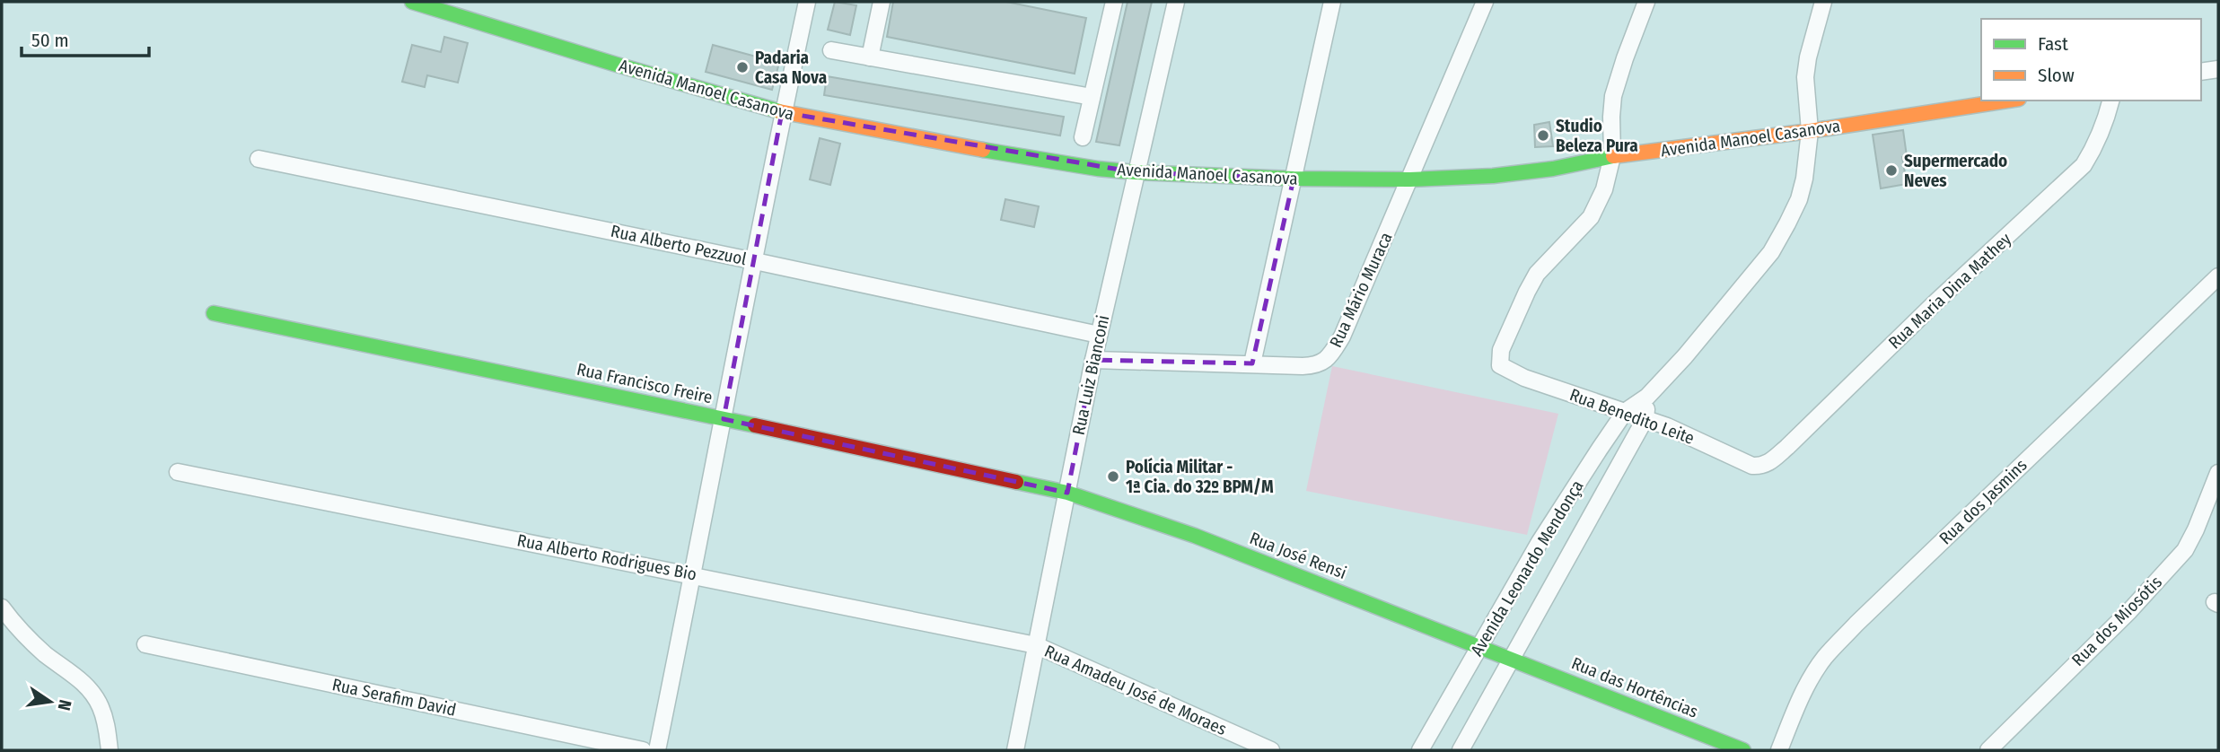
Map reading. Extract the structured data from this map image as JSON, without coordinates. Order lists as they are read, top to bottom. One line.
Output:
{"streets":{"street":["Avenida Manoel Casanova","Rua Alberto Pezzuol","Rua Mário Muraca","Rua Maria Dina Mathey","Rua Luiz Bianconi","Rua Francisco Freire","Rua Benedito Leite","Rua dos Jasmins","Rua José Rensi","Rua Alberto Rodrigues Bio","Avenida Leonardo Mendonça","Rua dos Miosótis","Rua das Hortências","Rua Amadeu José de Moraes","Rua Serafim David"]},"crossings":[["Avenida Manoel Casanova","Rua Mário Muraca"],["Avenida Manoel Casanova","Rua Luiz Bianconi"],["Avenida Manoel Casanova","Rua Benedito Leite"],["Avenida Manoel Casanova","Avenida Leonardo Mendonça"],["Rua Alberto Pezzuol","Rua Luiz Bianconi"],["Rua Mário Muraca","Rua Luiz Bianconi"],["Rua Maria Dina Mathey","Rua Benedito Leite"],["Rua Luiz Bianconi","Rua Francisco Freire"],["Rua Luiz Bianconi","Rua José Rensi"],["Rua Luiz Bianconi","Rua Alberto Rodrigues Bio"],["Rua Luiz Bianconi","Rua Amadeu José de Moraes"],["Rua Francisco Freire","Rua José Rensi"],["Rua Benedito Leite","Avenida Leonardo Mendonça"],["Rua José Rensi","Avenida Leonardo Mendonça"],["Rua José Rensi","Rua das Hortências"],["Rua Alberto Rodrigues Bio","Rua Amadeu José de Moraes"],["Avenida Leonardo Mendonça","Rua das Hortências"]],"places":["Padaria Casa Nova","Studio Beleza Pura","Supermercado Neves","Polícia Militar - 1ª Cia. do 32º BPM/M"],"legend":["Fast","Slow"],"scale_bar":"50 m","north":"right"}
